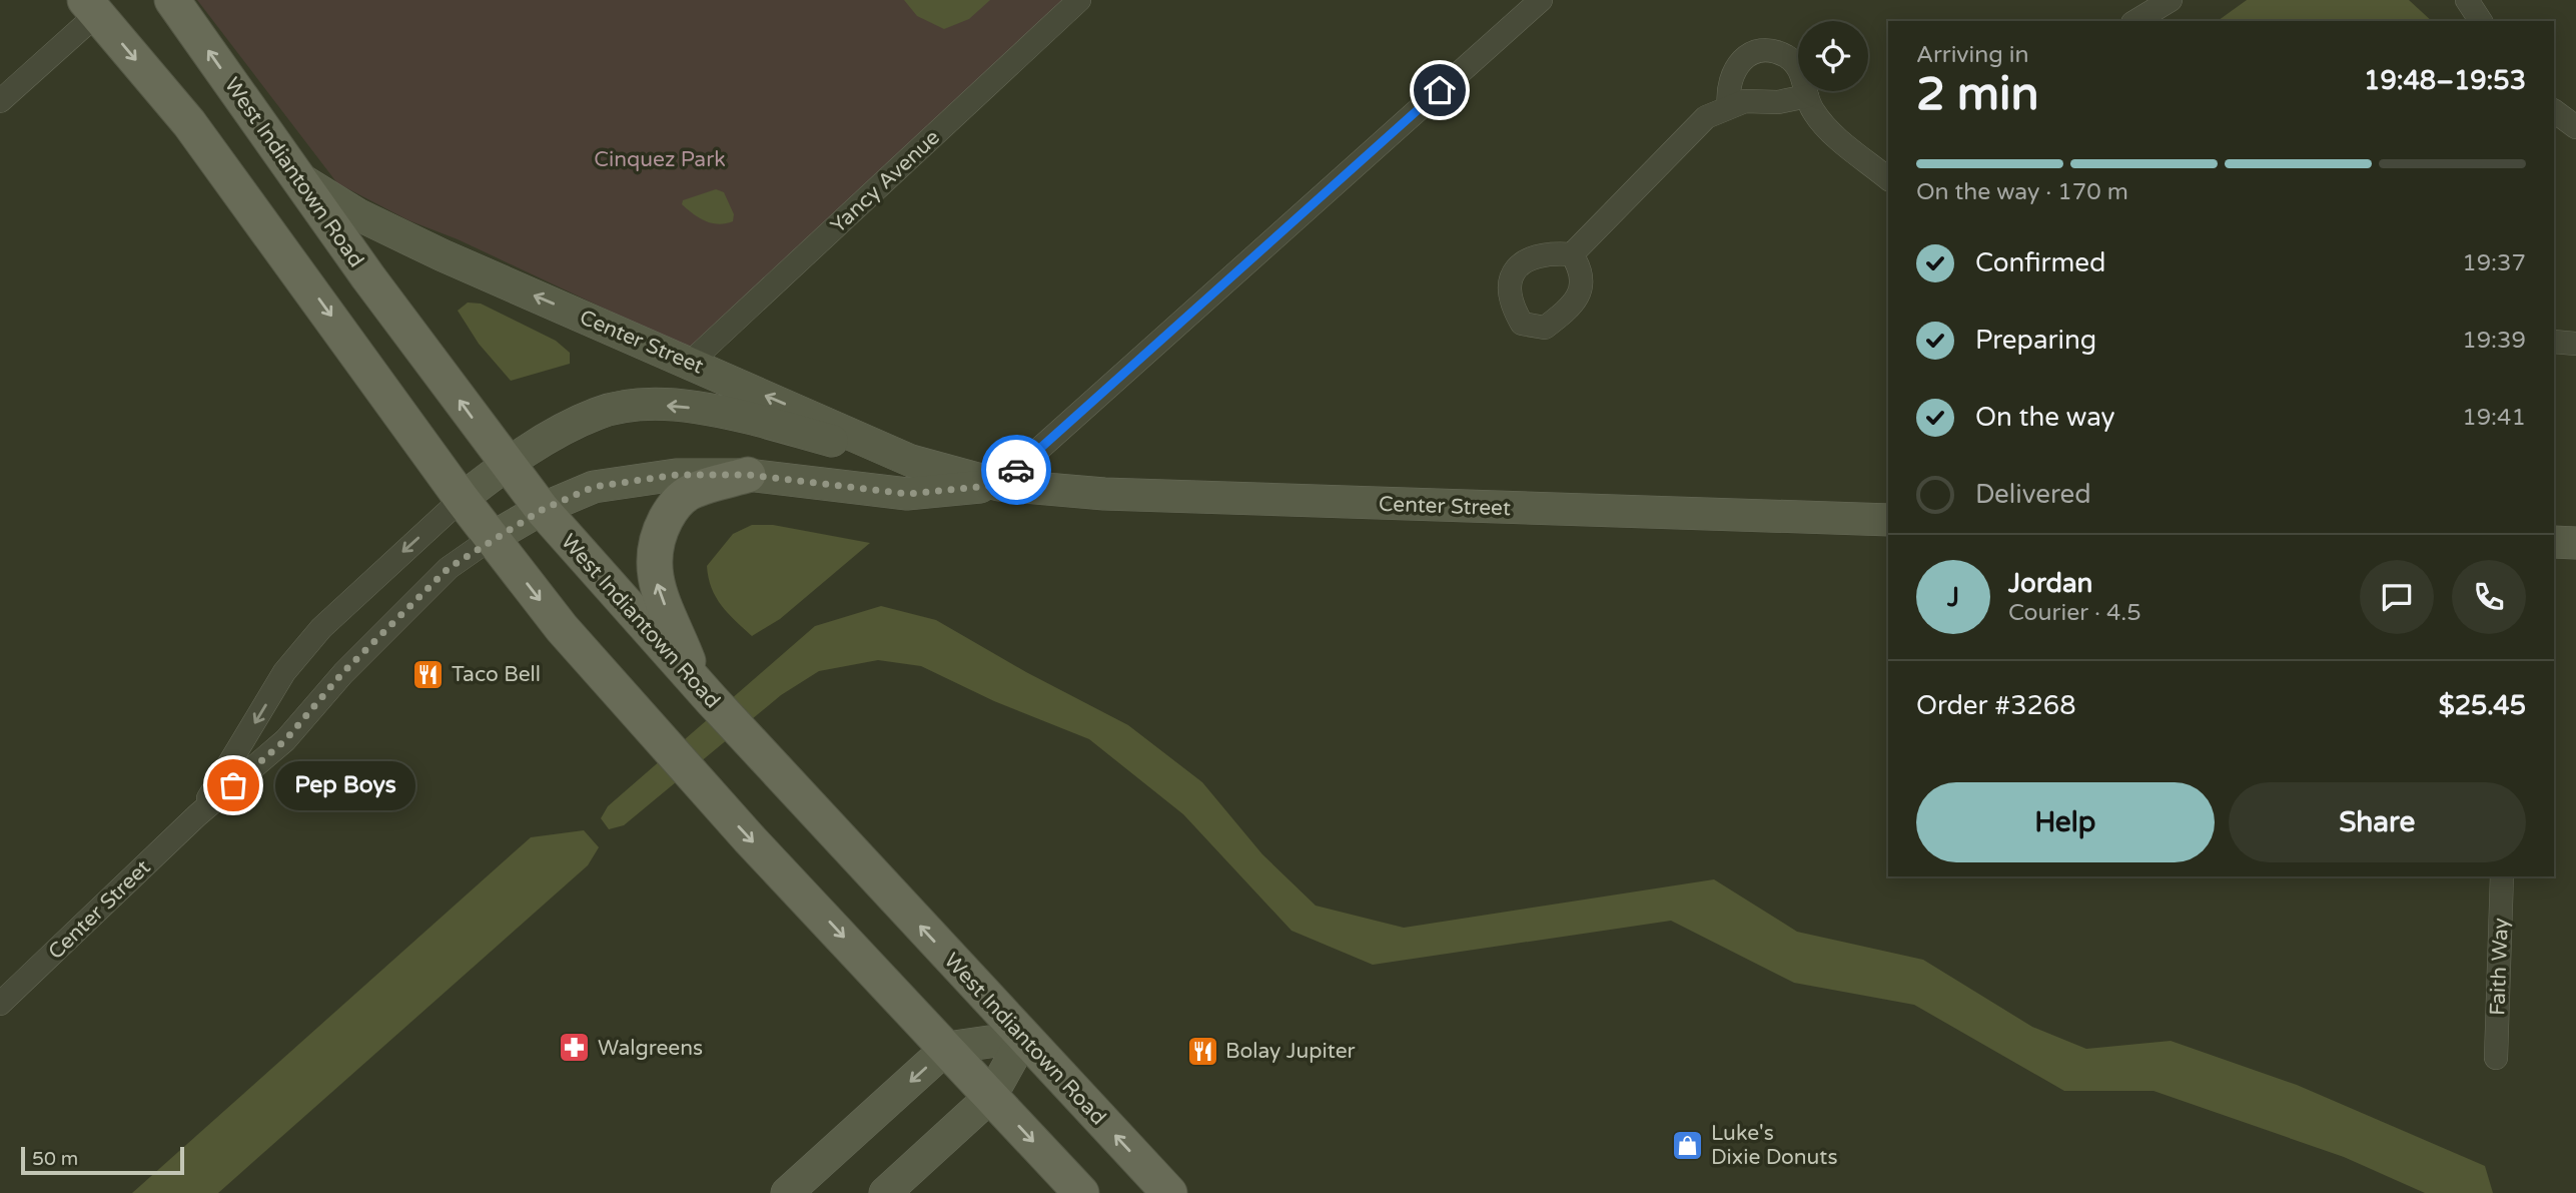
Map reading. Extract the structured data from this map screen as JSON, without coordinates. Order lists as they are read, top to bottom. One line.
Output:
{"streets":{"main road":["West Indiantown Road"],"street":["Yancy Avenue","Center Street","Faith Way"]},"crossings":[["West Indiantown Road","Center Street"],["Yancy Avenue","Center Street"]],"parks":["Cinquez Park"],"places":{"restaurant":["Taco Bell","Bolay Jupiter"],"other":["Pep Boys"],"pharmacy":["Walgreens"],"shop":["Luke's Dixie Donuts"]},"scale_bar":"50 m","page":{"heading":["2 min","Arriving in","19:48–19:53"],"panel":["Jordan","Courier · 4.5","Order #3268","$25.45"],"bar":"On the way · 170 m","list":[["Confirmed","19:37"],["Preparing","19:39"],["On the way","19:41"],"Delivered"],"round":"J","bubble":"Pep Boys","buttons":["Help","Share"],"scale":"50 m"}}
